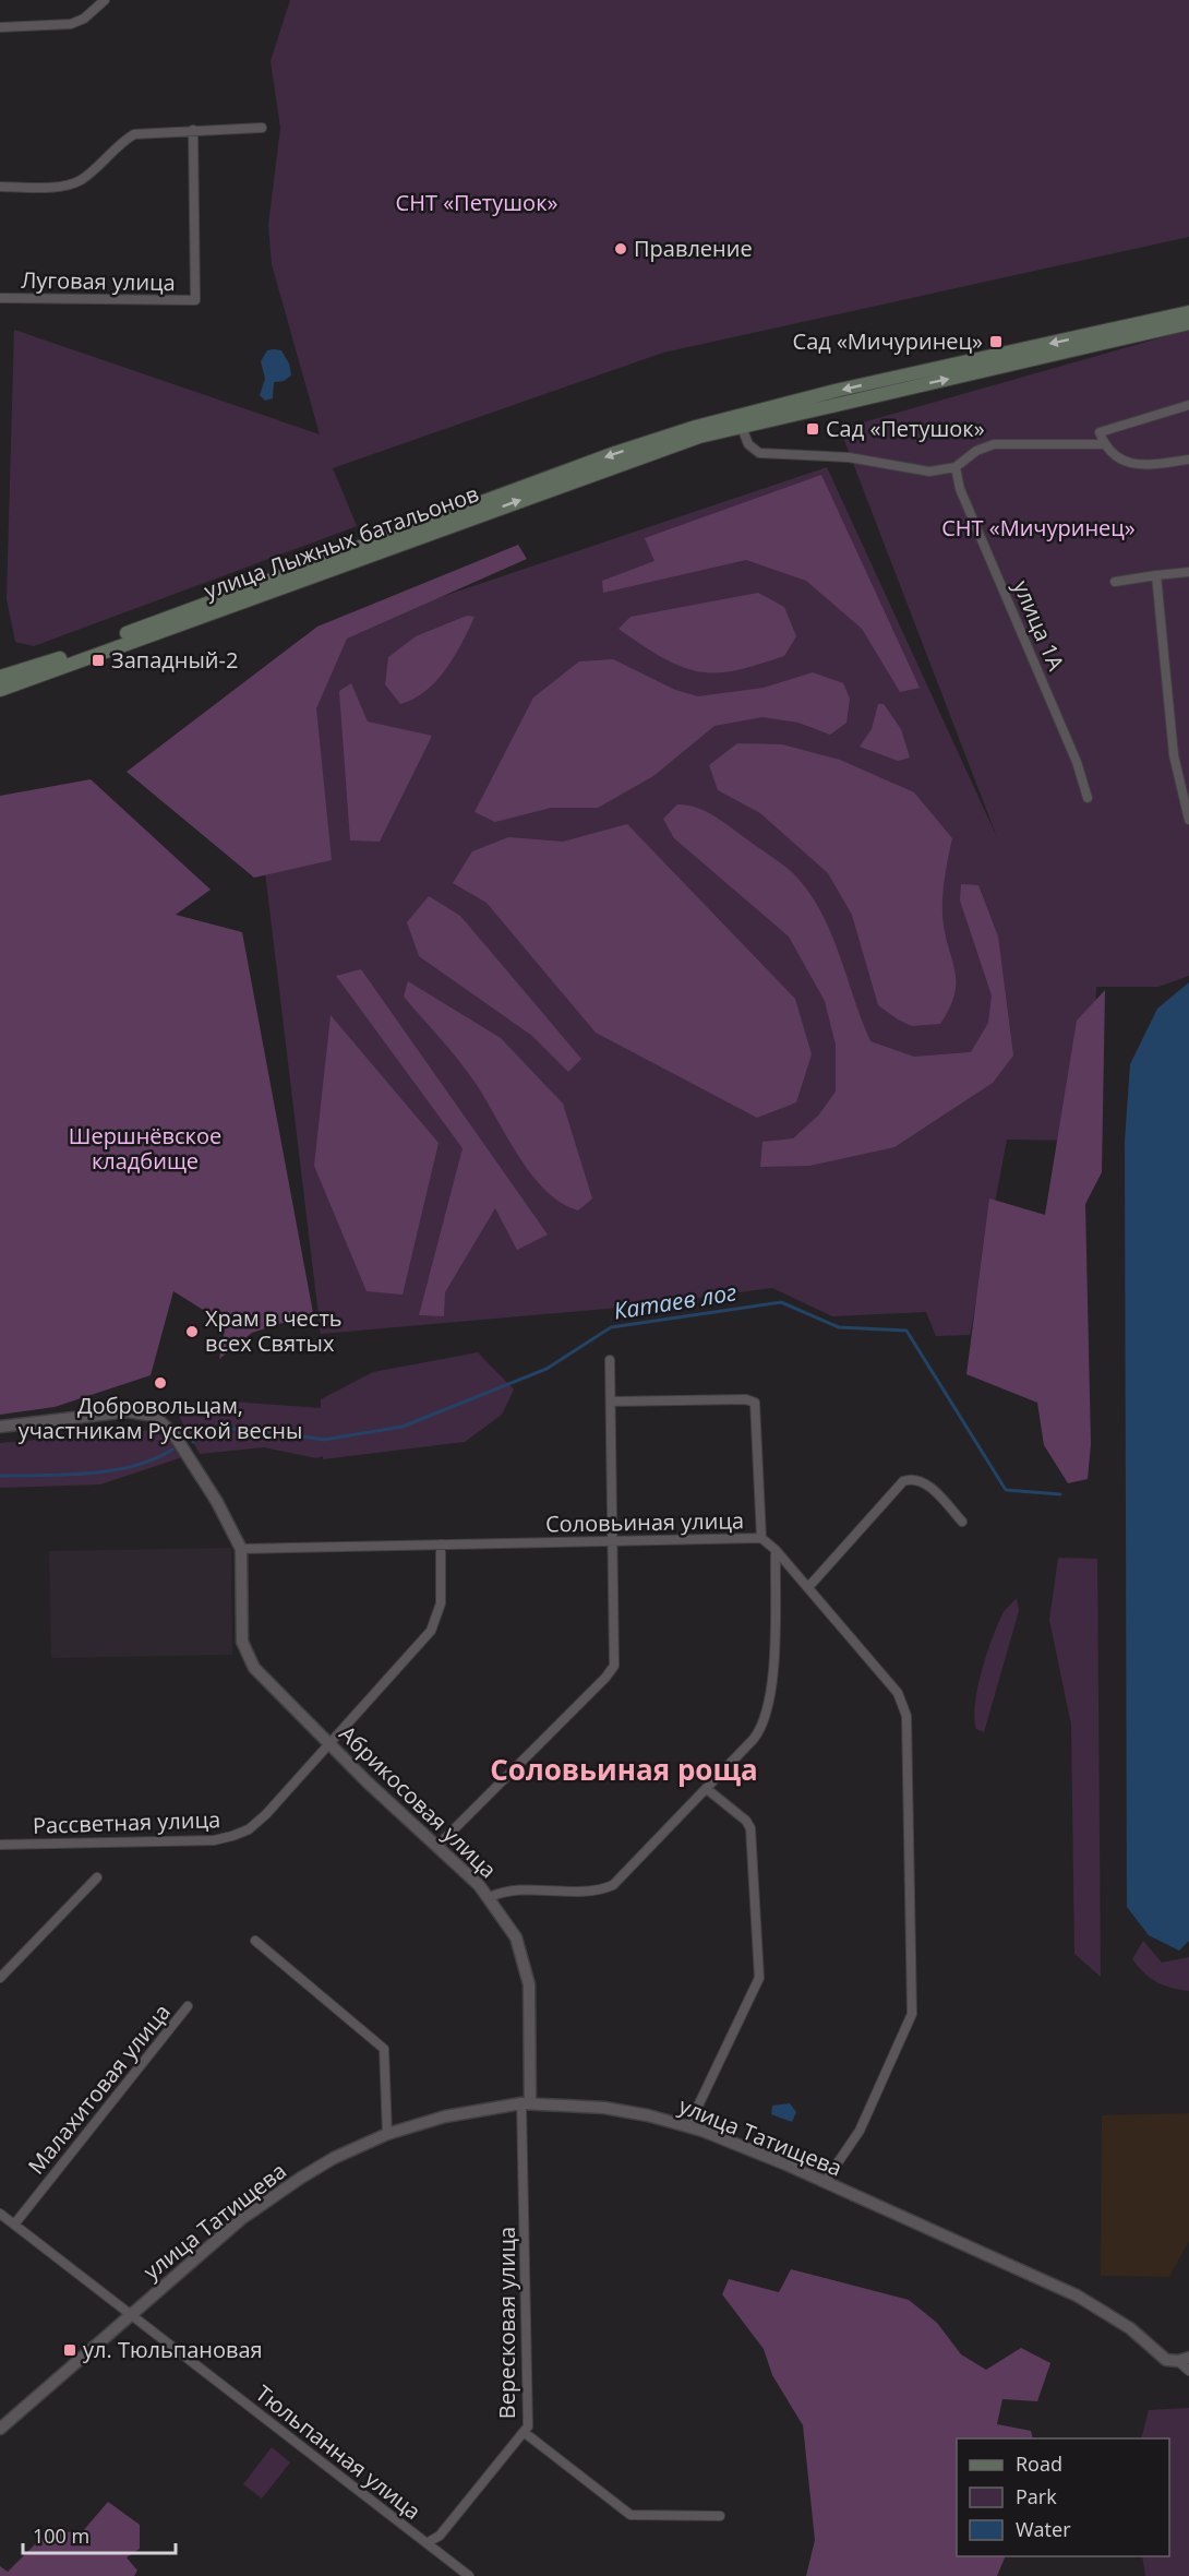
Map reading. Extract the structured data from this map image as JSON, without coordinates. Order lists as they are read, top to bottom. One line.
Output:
{"streets":{"main road":["улица Лыжных батальонов"],"street":["Луговая улица","улица 1А","Соловьиная улица","Абрикосовая улица","Рассветная улица","Малахитовая улица","улица Татищева","Вересковая улица","Тюльпанная улица"]},"crossings":[["Соловьиная улица","Абрикосовая улица"],["Соловьиная улица","Рассветная улица"],["Соловьиная улица","улица Татищева"],["Абрикосовая улица","Рассветная улица"],["Абрикосовая улица","улица Татищева"],["Абрикосовая улица","Вересковая улица"],["Малахитовая улица","Тюльпанная улица"],["улица Татищева","Вересковая улица"],["улица Татищева","Тюльпанная улица"],["Вересковая улица","Тюльпанная улица"]],"districts":["Соловьиная роща"],"water":["Катаев лог"],"parks":["СНТ «Петушок»","СНТ «Мичуринец»","Шершнёвское кладбище"],"places":{"other":["Правление","Храм в честь всех Святых","Добровольцам, участникам Русской весны"],"transit":["Сад «Мичуринец»","Сад «Петушок»","Западный-2","ул. Тюльпановая"]},"legend":["Road","Park","Water"],"scale_bar":"100 m"}
